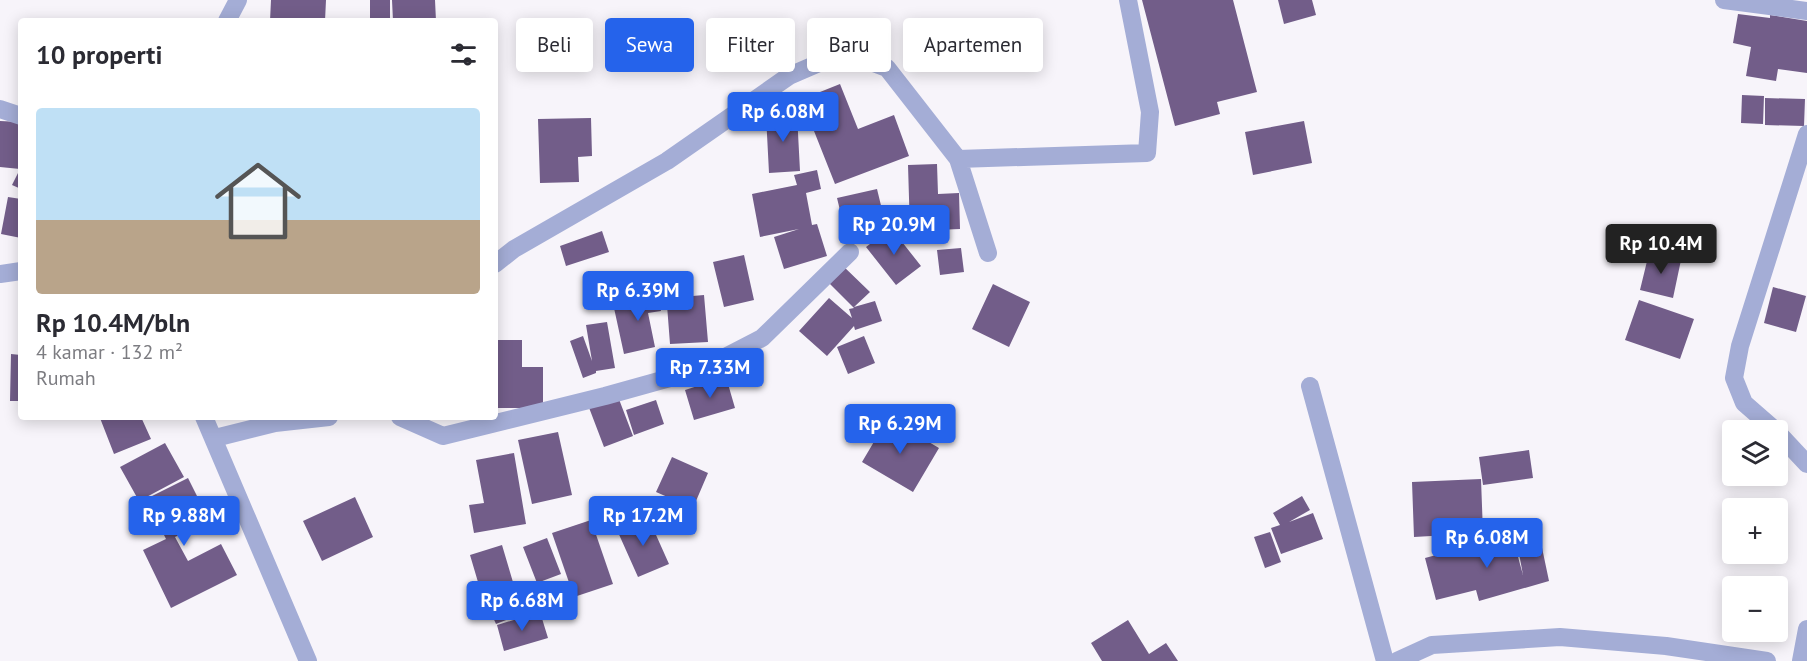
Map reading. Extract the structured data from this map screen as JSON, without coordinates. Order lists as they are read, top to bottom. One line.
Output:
{"page":{"chip":["Beli","Sewa","Filter","Baru","Apartemen"],"heading":"10 properti","list":[{"name":"Rp 10.4M/bln","note":"4 kamar · 132 m² · Rumah"}],"price":["Rp 6.08M","Rp 20.9M","Rp 10.4M","Rp 6.39M","Rp 7.33M","Rp 6.29M","Rp 9.88M","Rp 17.2M","Rp 6.08M","Rp 6.68M"],"map_buttons":["+","−"]}}
